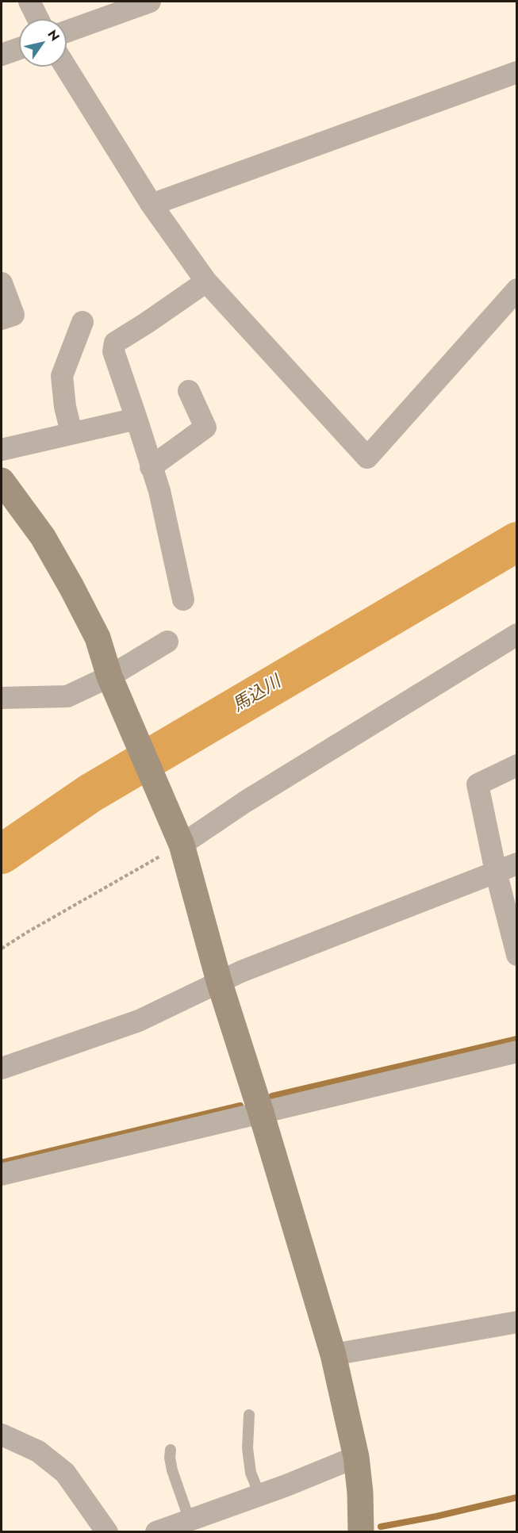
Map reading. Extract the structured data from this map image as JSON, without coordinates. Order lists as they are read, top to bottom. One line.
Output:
{"water":["馬込川"],"north":"top right"}
